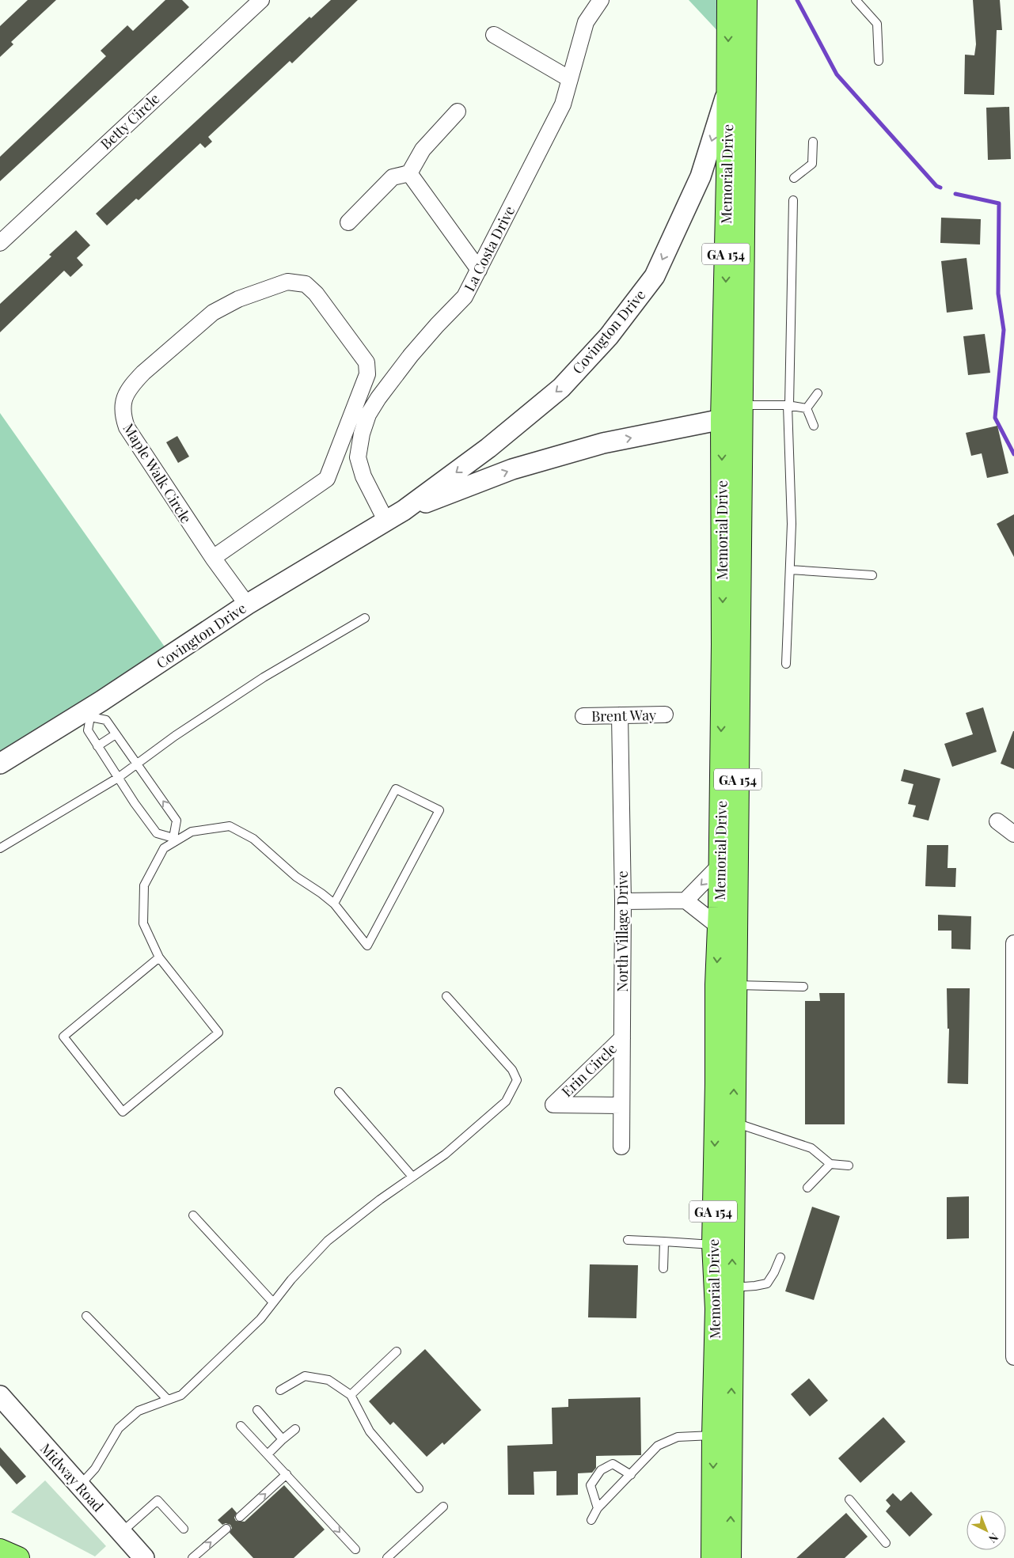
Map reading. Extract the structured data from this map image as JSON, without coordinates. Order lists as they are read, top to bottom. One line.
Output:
{"streets":{"main road":["Memorial Drive","GA 154"],"street":["Betty Circle","La Costa Drive","Covington Drive","Maple Walk Circle","Brent Way","North Village Drive","Erin Circle","Midway Road"]},"crossings":[["Memorial Drive","Covington Drive"],["La Costa Drive","Covington Drive"],["Covington Drive","Maple Walk Circle"],["Brent Way","North Village Drive"],["North Village Drive","Erin Circle"]],"north":"bottom right"}
